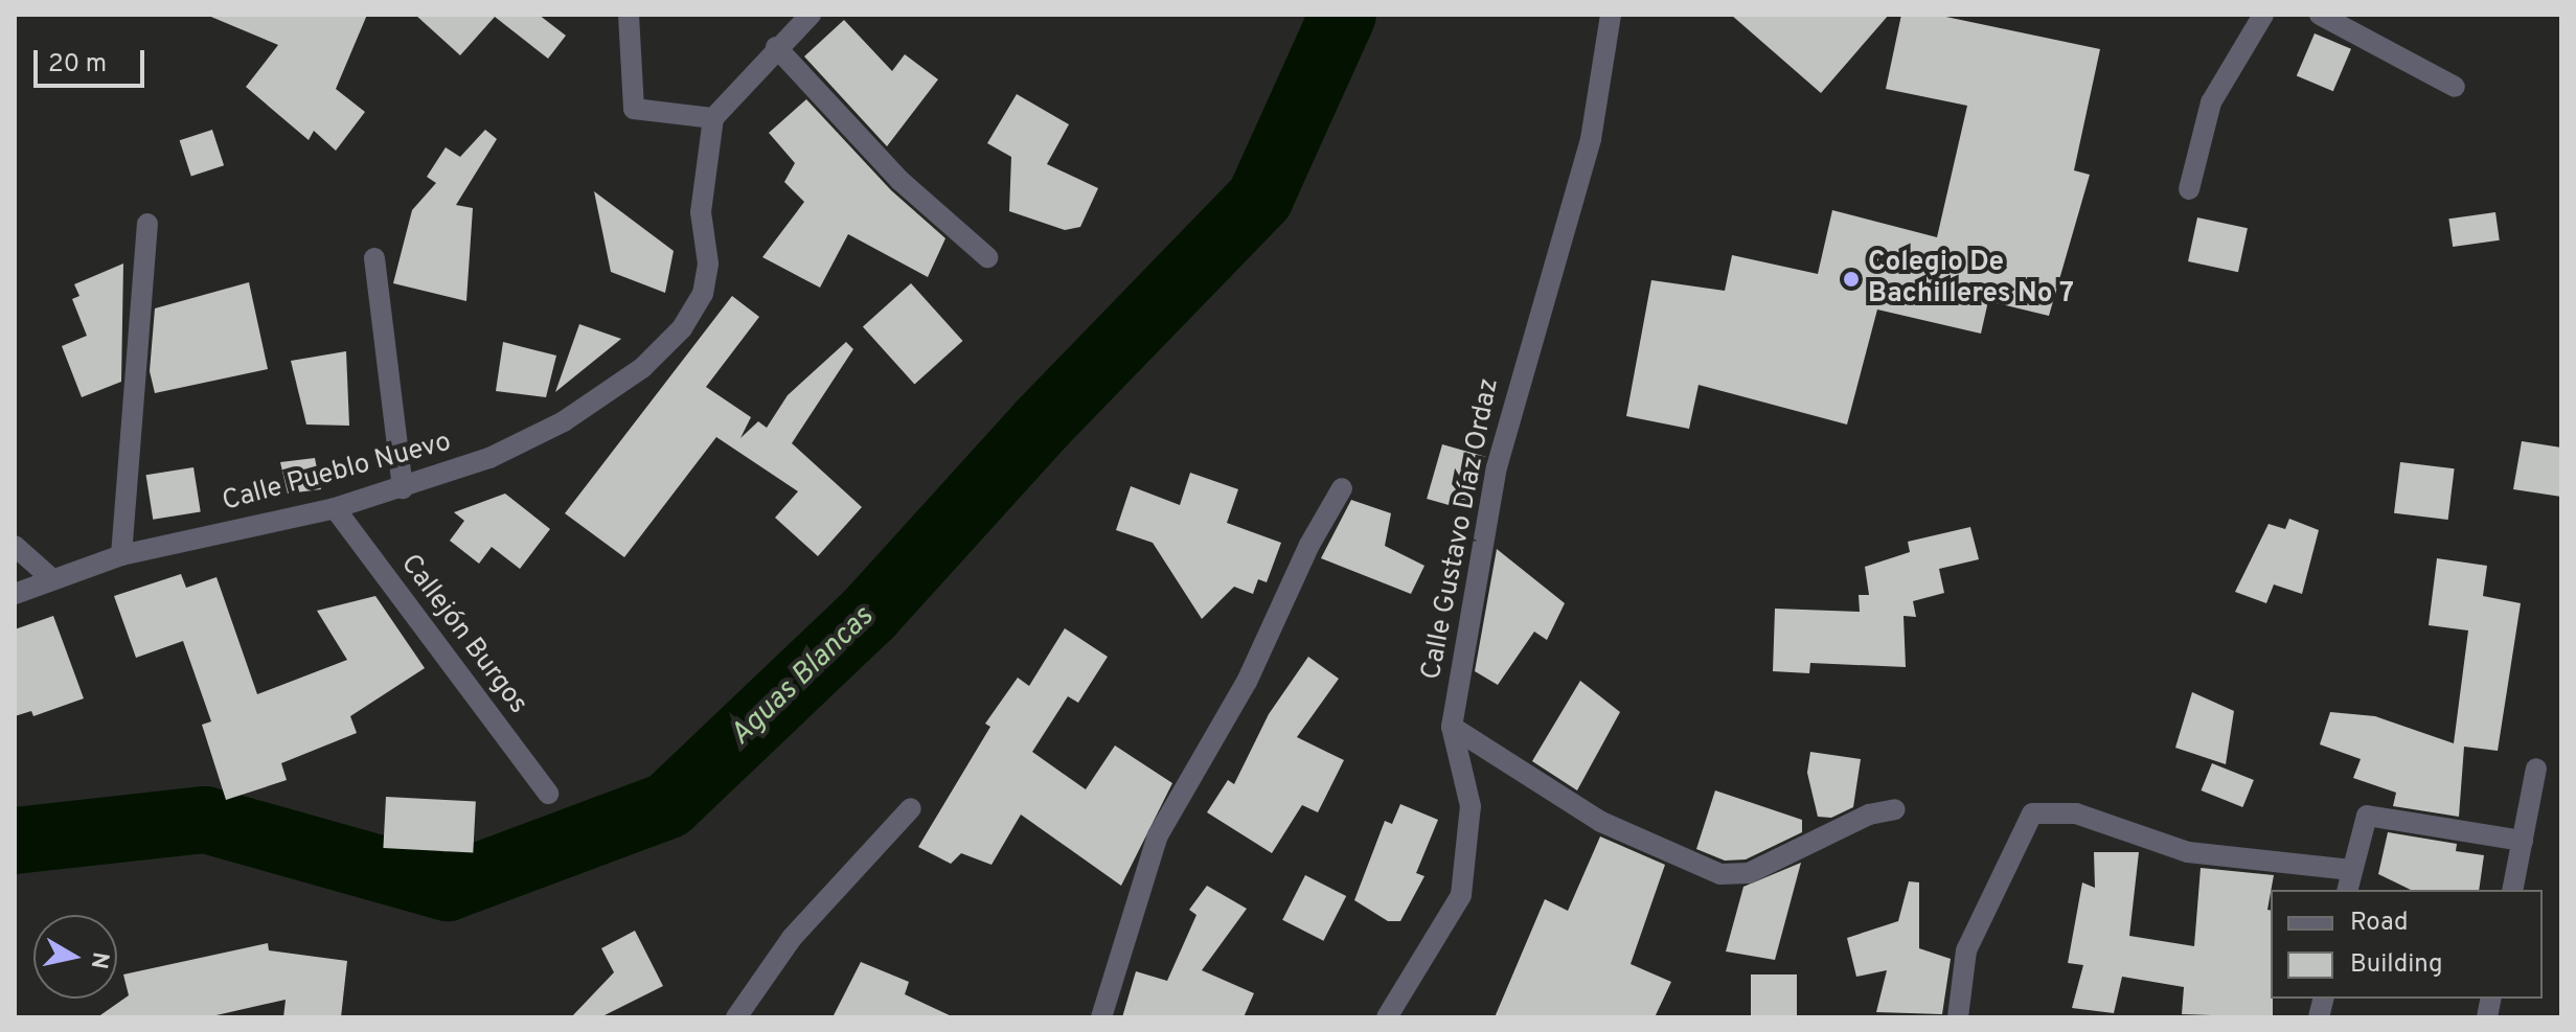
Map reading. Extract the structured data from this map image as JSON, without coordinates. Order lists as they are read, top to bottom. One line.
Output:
{"streets":{"street":["Calle Pueblo Nuevo","Calle Gustavo Díaz Ordaz","Callejón Burgos"]},"crossings":[["Calle Pueblo Nuevo","Callejón Burgos"]],"water":["Aguas Blancas"],"places":["Colegio De Bachilleres No 7"],"legend":["Road","Building"],"scale_bar":"20 m","north":"right"}
